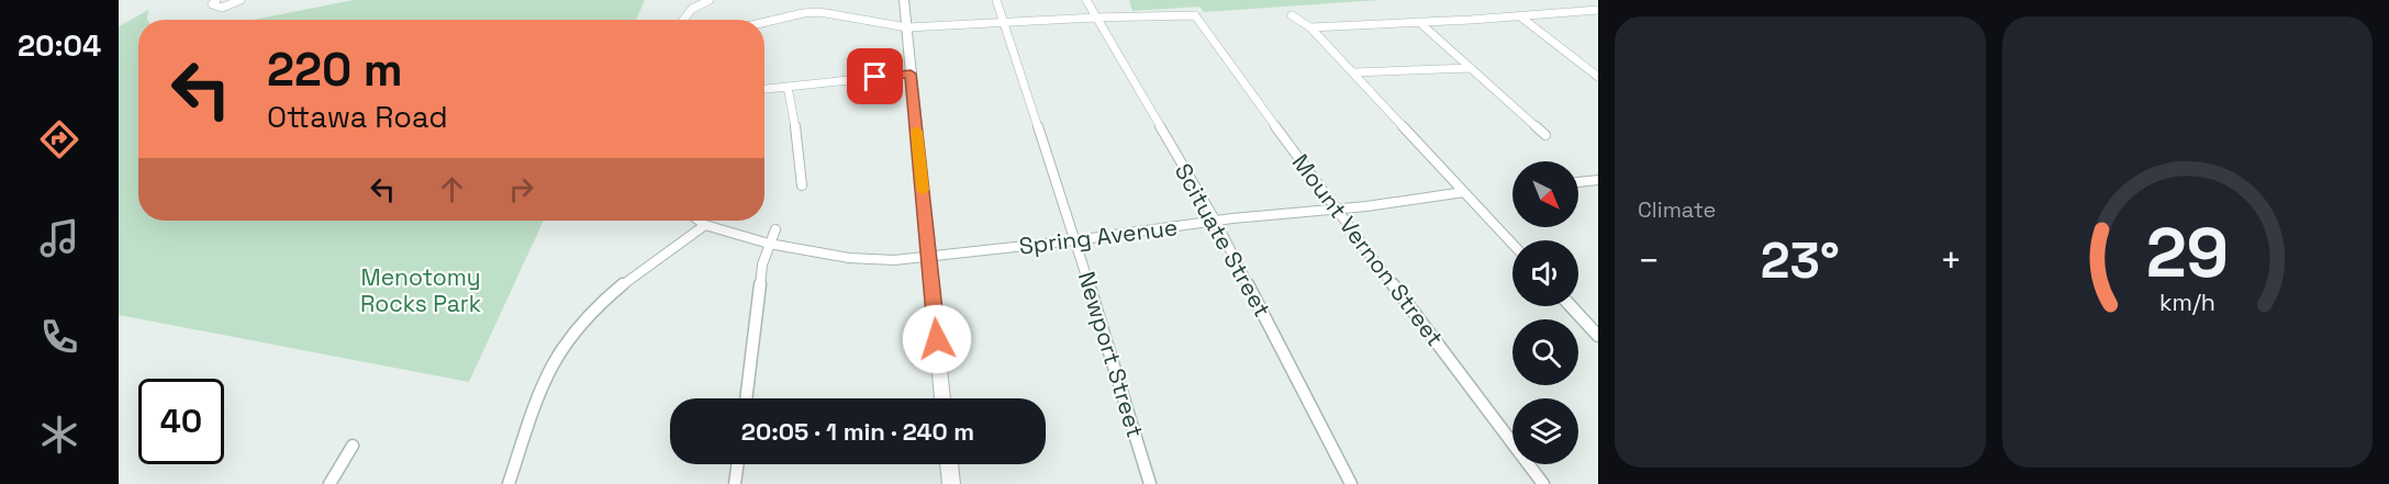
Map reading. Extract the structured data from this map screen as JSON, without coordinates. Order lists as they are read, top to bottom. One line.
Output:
{"streets":{"street":["Spring Avenue","Scituate Street","Mount Vernon Street","Newport Street"]},"crossings":[["Spring Avenue","Scituate Street"],["Spring Avenue","Mount Vernon Street"],["Spring Avenue","Newport Street"],["Scituate Street","Mount Vernon Street"]],"parks":["Menotomy Rocks Park"],"north":"bottom right","page":{"tabs":"20:04","tile":"Climate","turn":["220 m","Ottawa Road"],"heat":["−","23°","+"],"limit":"40","trip":"20:05 · 1 min · 240 m","gauge":["29","km/h"]}}
